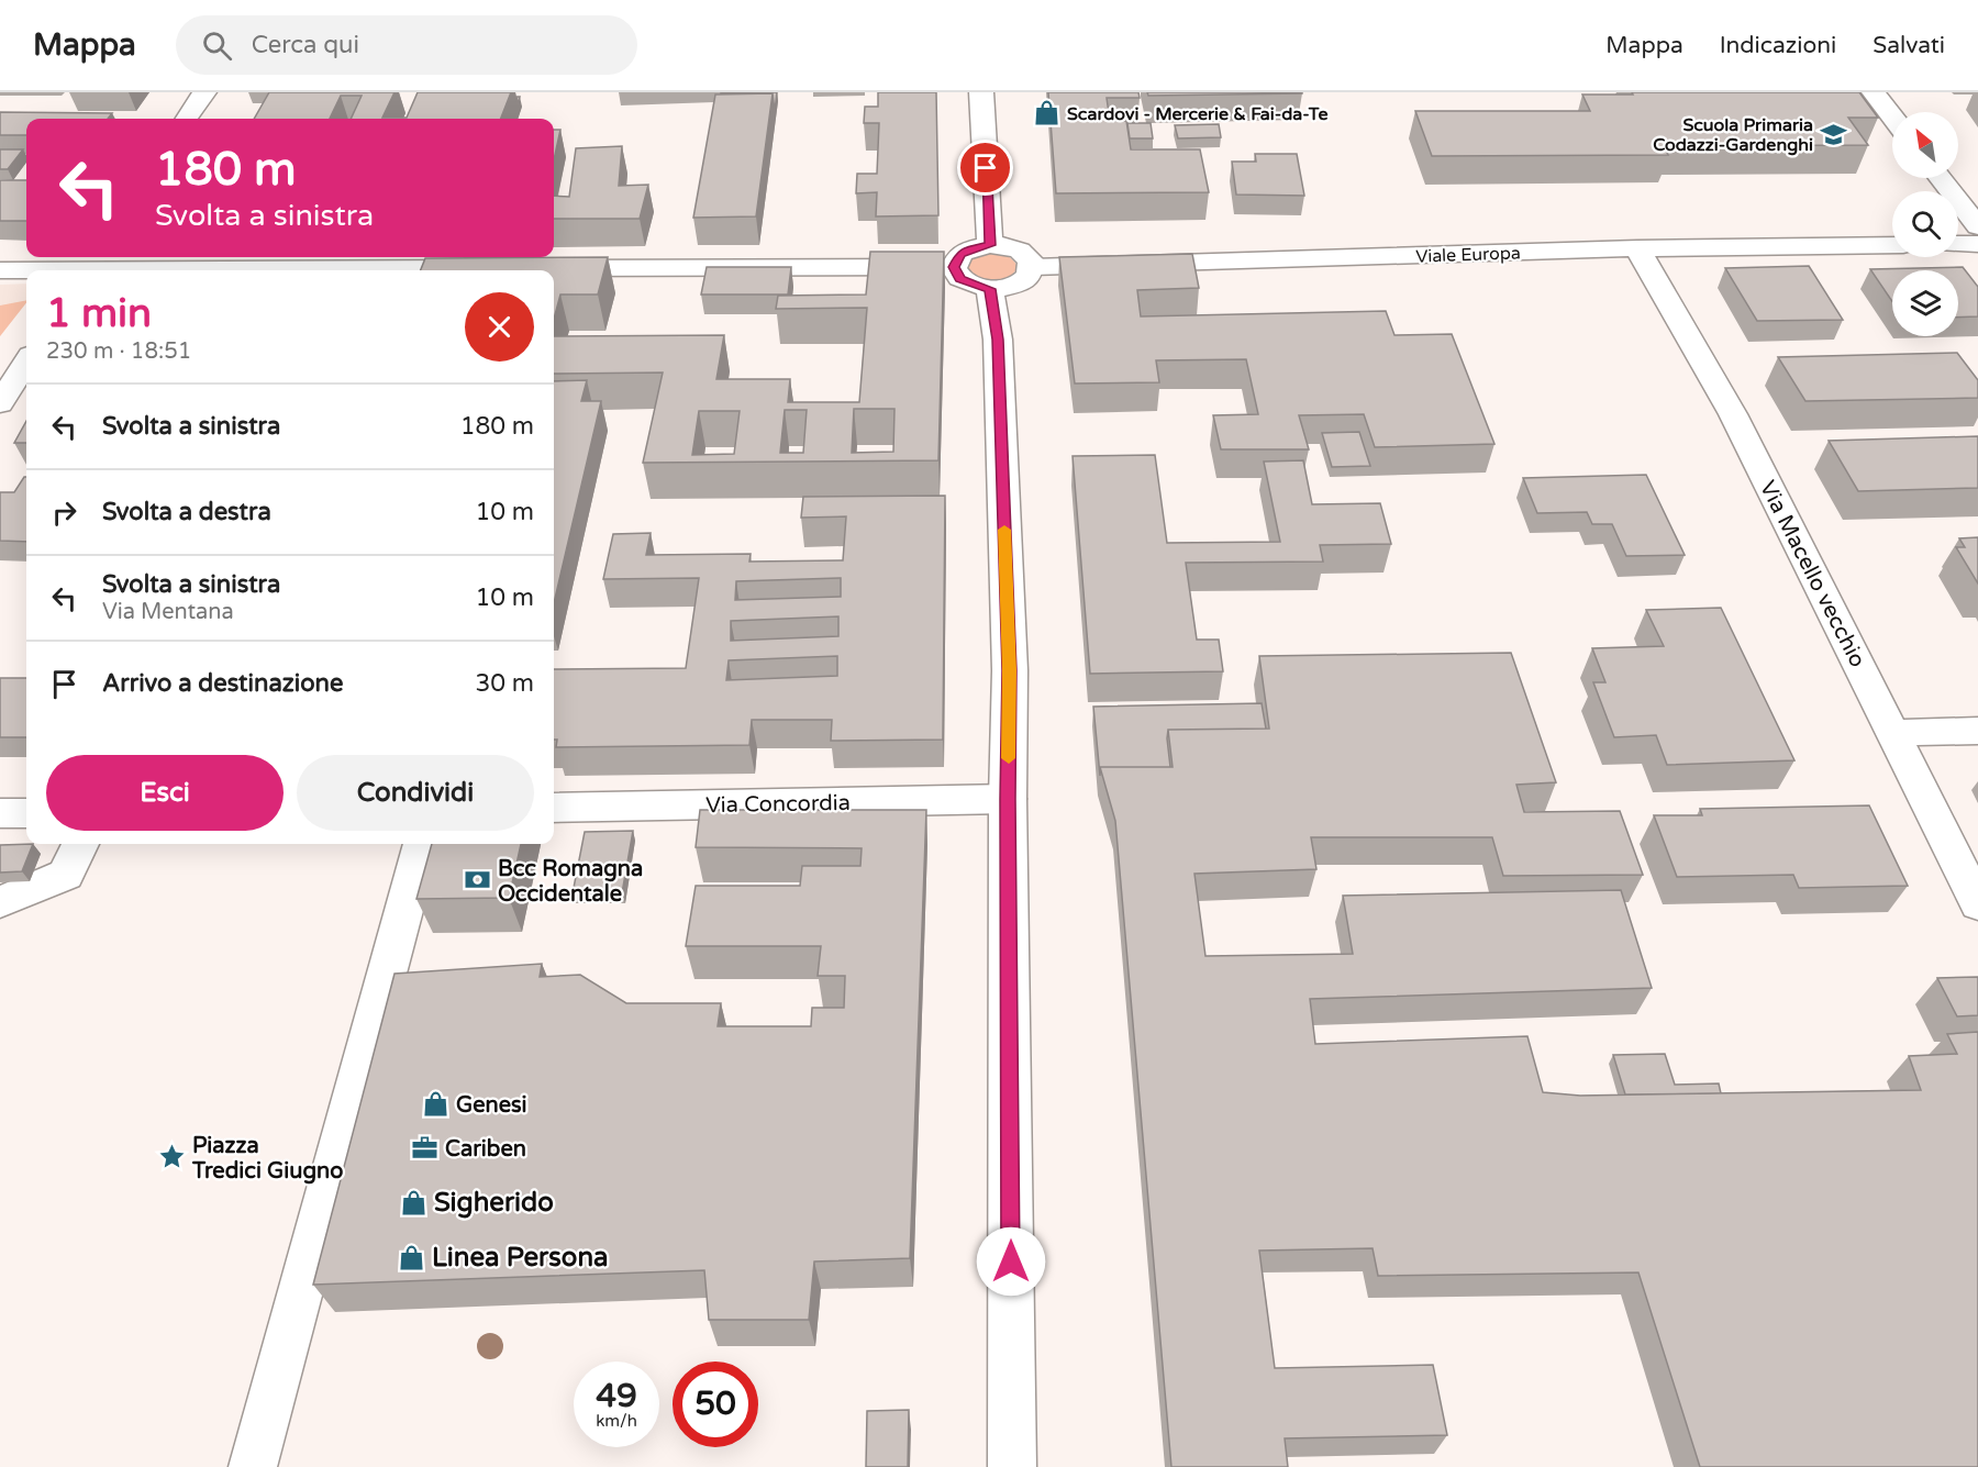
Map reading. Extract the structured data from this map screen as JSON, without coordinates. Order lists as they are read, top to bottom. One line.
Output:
{"streets":{"street":["Viale Europa","Via Macello vecchio","Via Concordia"]},"crossings":[["Viale Europa","Via Macello vecchio"]],"places":{"shop":["Scardovi - Mercerie & Fai-da-Te","Genesi","Sigherido","Linea Persona"],"school or university":["Scuola Primaria Codazzi-Gardenghi"],"bank":["Bcc Romagna Occidentale"],"office":["Cariben"],"place":["Piazza Tredici Giugno"]},"north":"top left","page":{"header":"Mappa","search":"Cerca qui","nav":["Mappa","Indicazioni","Salvati"],"turn":["180 m","Svolta a sinistra"],"heading":["1 min","230 m · 18:51"],"list":[{"name":"Svolta a sinistra","value":"180 m"},{"name":"Svolta a destra","value":"10 m"},{"name":"Svolta a sinistra","note":"Via Mentana","value":"10 m"},{"name":"Arrivo a destinazione","value":"30 m"}],"buttons":["Esci","Condividi"],"speed":"49 km/h","limit":"50"}}
